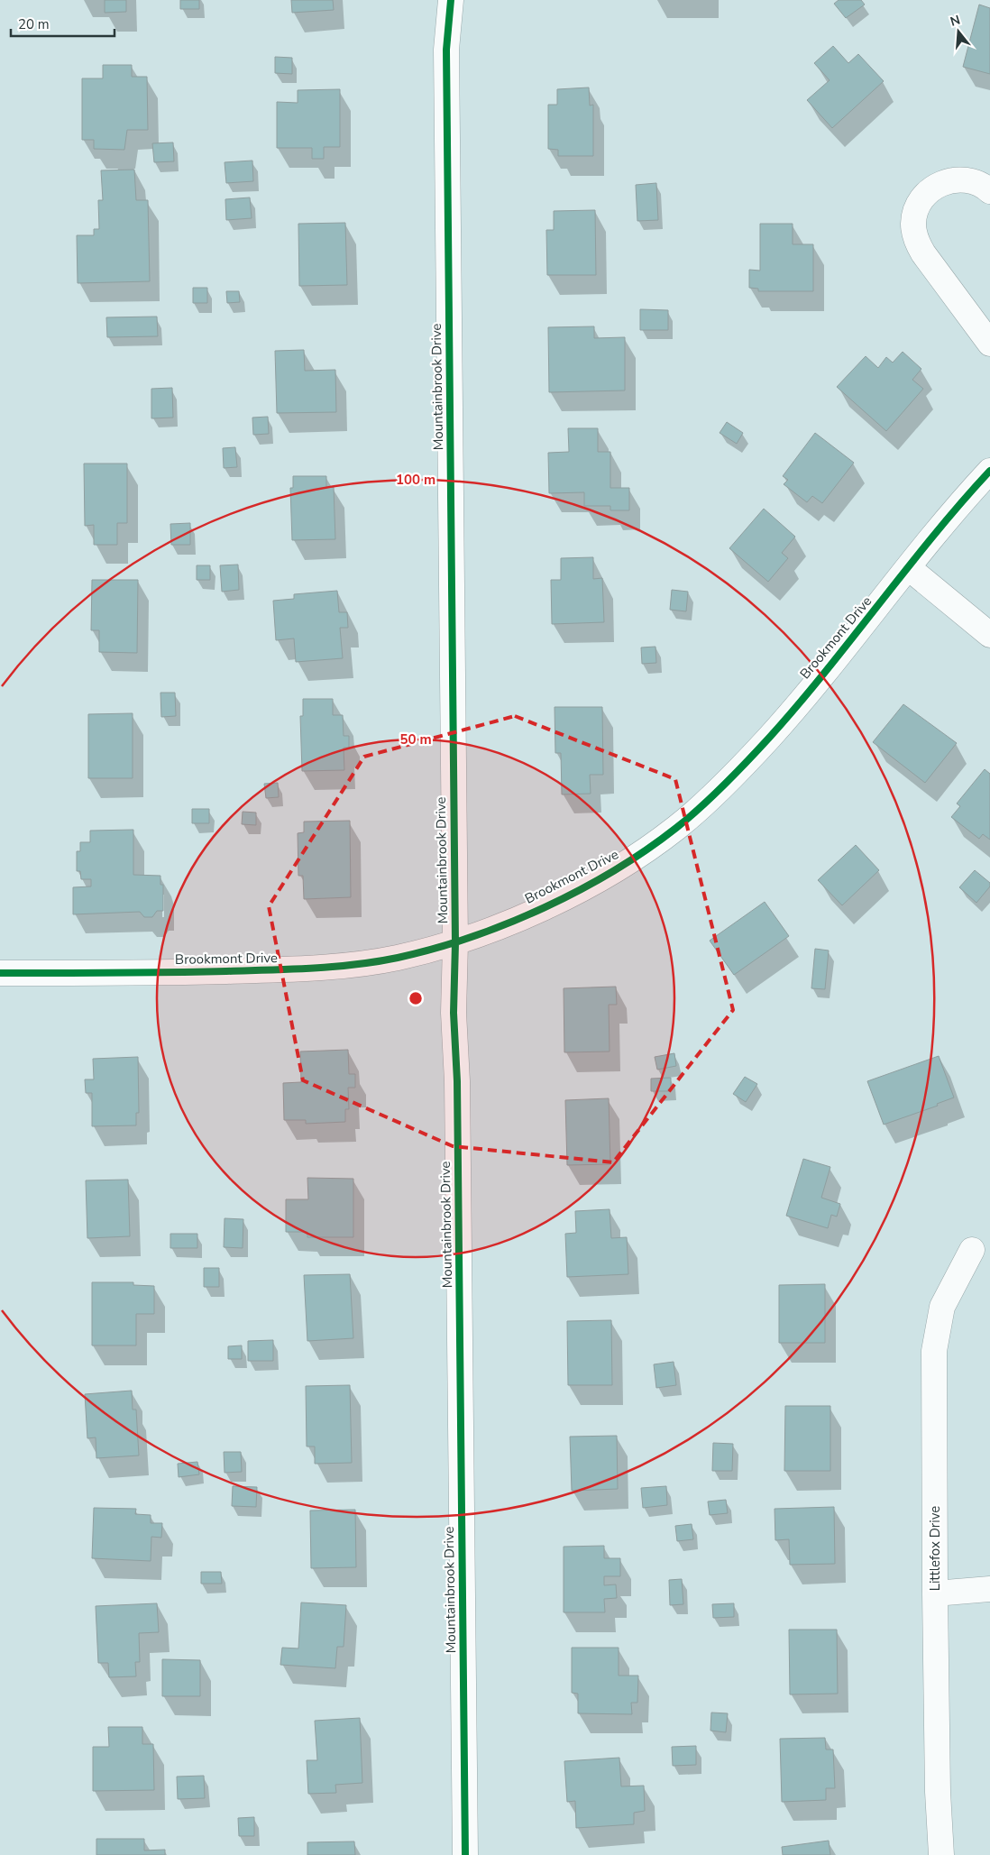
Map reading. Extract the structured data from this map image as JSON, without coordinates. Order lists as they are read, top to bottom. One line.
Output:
{"streets":{"street":["Mountainbrook Drive","Brookmont Drive","Littlefox Drive"]},"crossings":[["Mountainbrook Drive","Brookmont Drive"]],"scale_bar":"20 m","north":"top","rings":["100 m","50 m"]}
